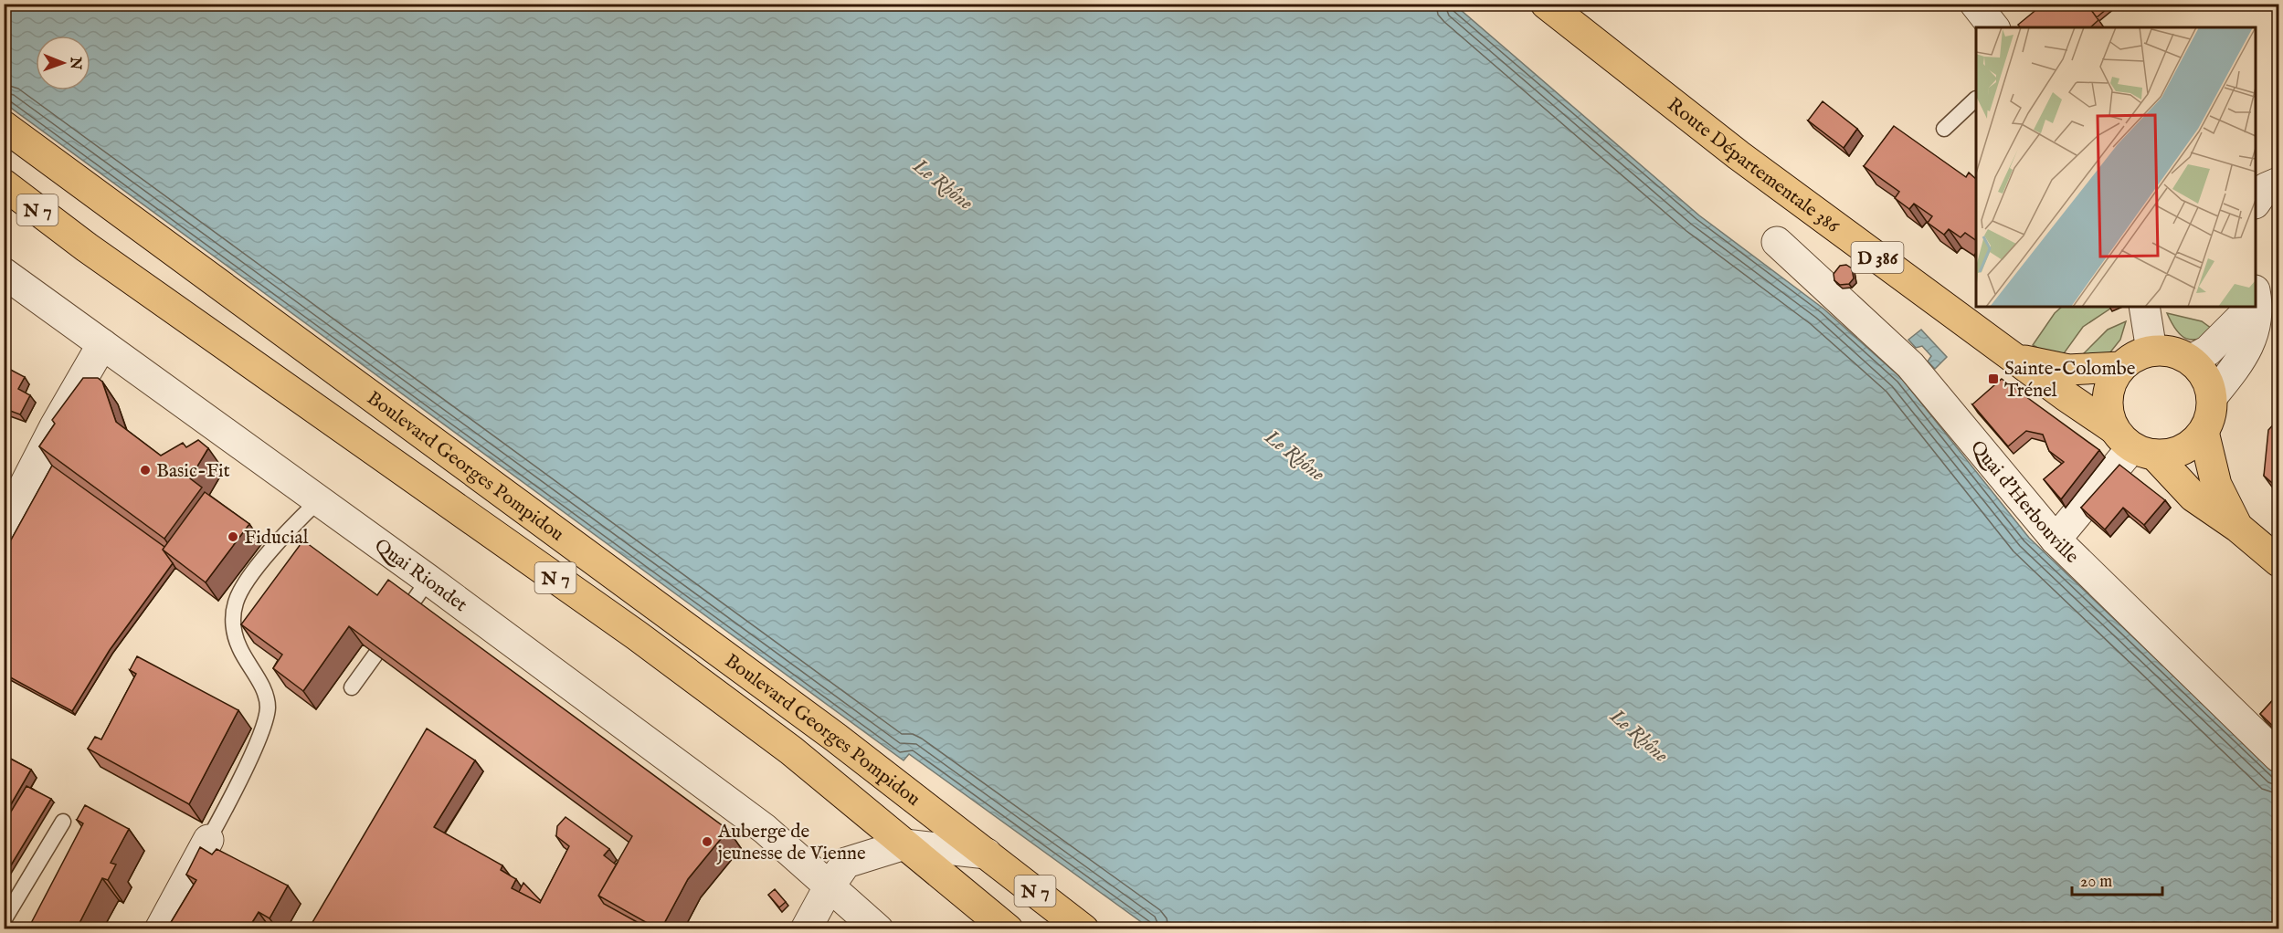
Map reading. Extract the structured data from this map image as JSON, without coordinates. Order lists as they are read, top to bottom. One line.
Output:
{"streets":{"main road":["Route Départementale 386","N 7","D 386","Boulevard Georges Pompidou"],"street":["Quai d'Herbouville","Quai Riondet"]},"water":["Le Rhône"],"places":{"transit":["Sainte-Colombe Trénel"],"other":["Basic-Fit","Fiducial","Auberge de jeunesse de Vienne"]},"scale_bar":"20 m","north":"right"}
